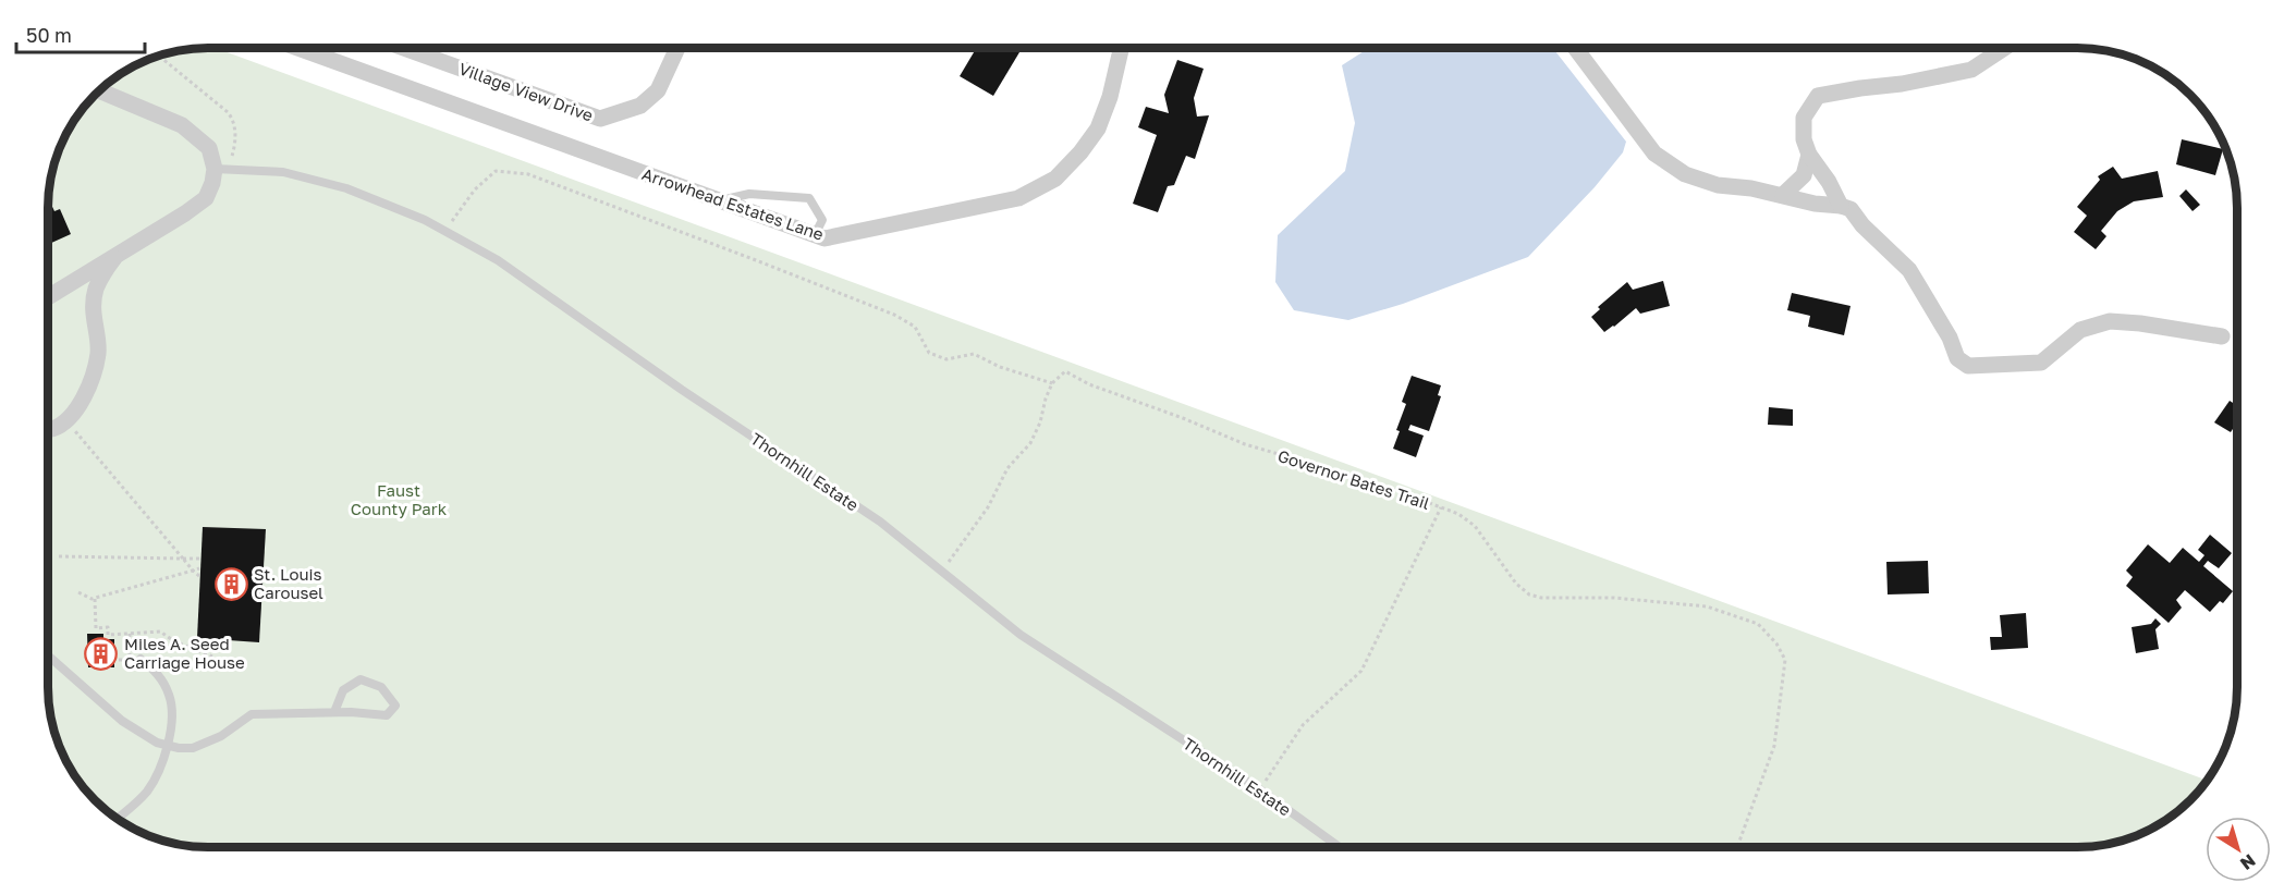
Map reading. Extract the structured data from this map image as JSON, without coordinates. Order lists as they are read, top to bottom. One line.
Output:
{"streets":{"street":["Village View Drive","Arrowhead Estates Lane"],"lane":["Thornhill Estate"],"path":["Governor Bates Trail"]},"parks":["Faust County Park"],"places":{"building":["St. Louis Carousel","Miles A. Seed Carriage House"]},"scale_bar":"50 m","north":"bottom right"}
